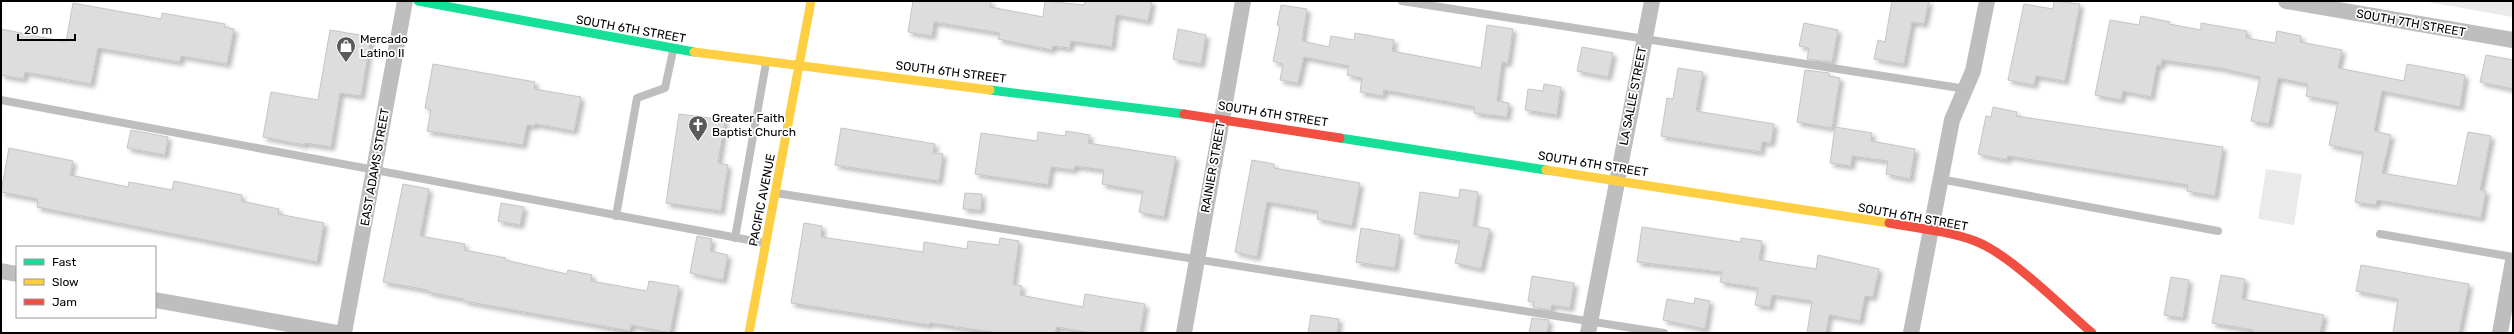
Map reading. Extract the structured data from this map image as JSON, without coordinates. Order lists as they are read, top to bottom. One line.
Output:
{"streets":{"street":["SOUTH 7TH STREET","SOUTH 6TH STREET","LA SALLE STREET","EAST ADAMS STREET","RAINIER STREET","PACIFIC AVENUE"]},"crossings":[["SOUTH 6TH STREET","LA SALLE STREET"],["SOUTH 6TH STREET","RAINIER STREET"],["SOUTH 6TH STREET","PACIFIC AVENUE"]],"places":{"shop":["Mercado Latino II"],"church":["Greater Faith Baptist Church"]},"legend":["Fast","Slow","Jam"],"scale_bar":"20 m"}
